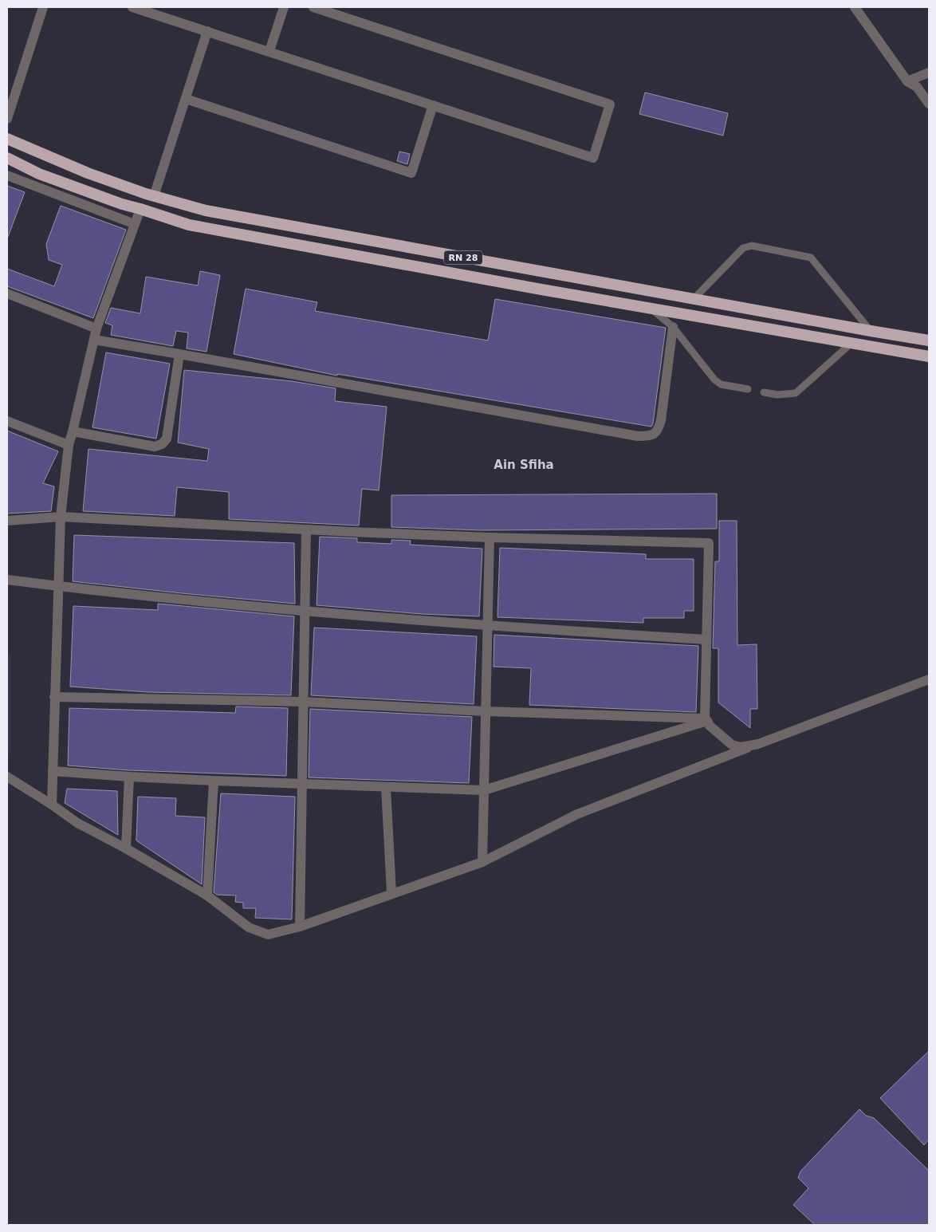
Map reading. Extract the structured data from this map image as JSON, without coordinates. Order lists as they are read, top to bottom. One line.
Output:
{"streets":{"highway":["RN 28"]},"districts":["Ain Sfiha"]}
